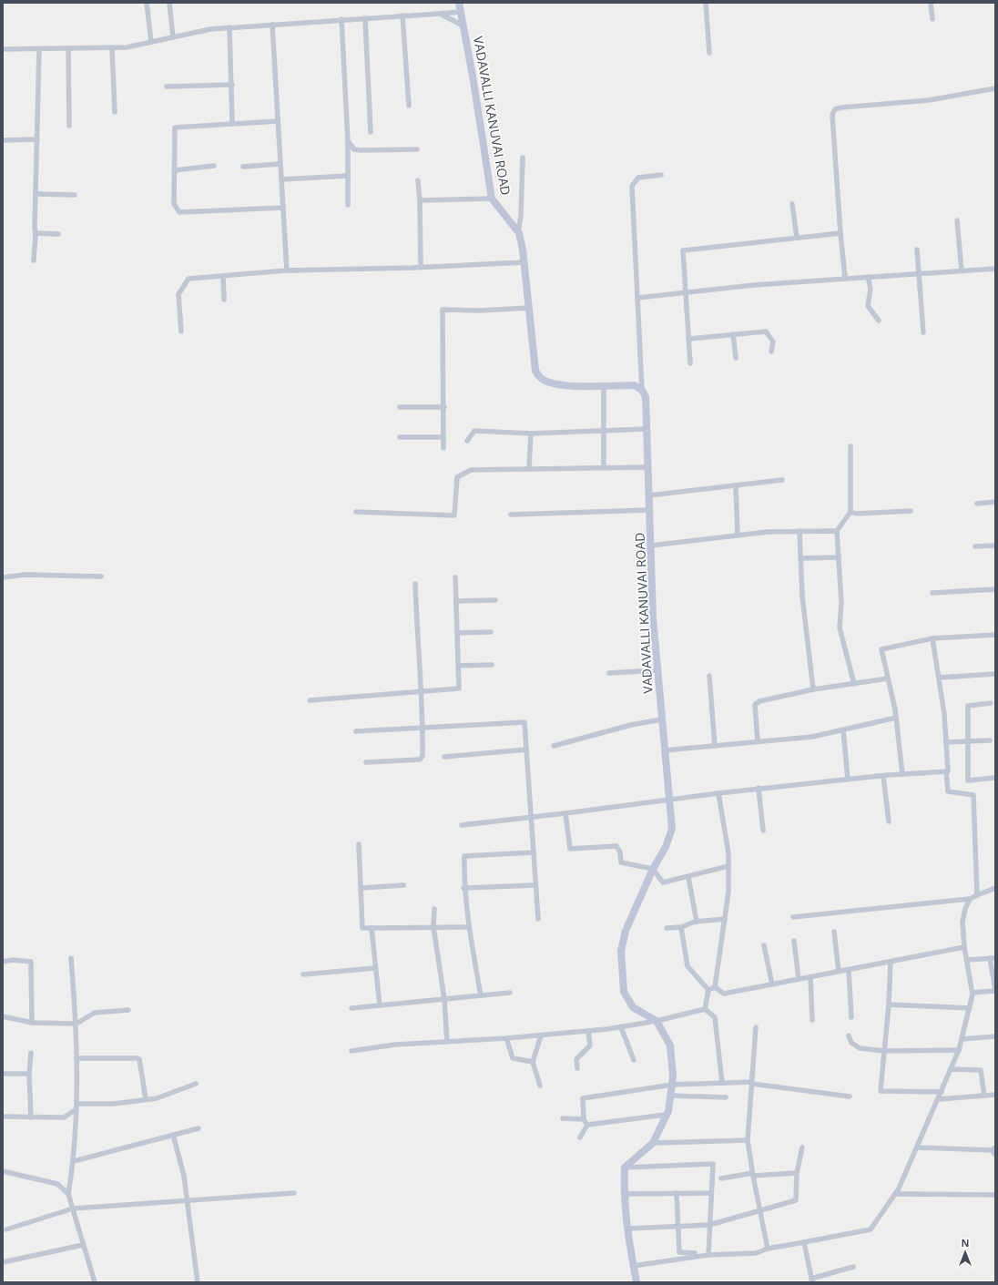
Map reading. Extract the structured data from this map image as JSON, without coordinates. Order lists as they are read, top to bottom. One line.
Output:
{"streets":{"street":["VADAVALLI KANUVAI ROAD"]},"north":"top"}
